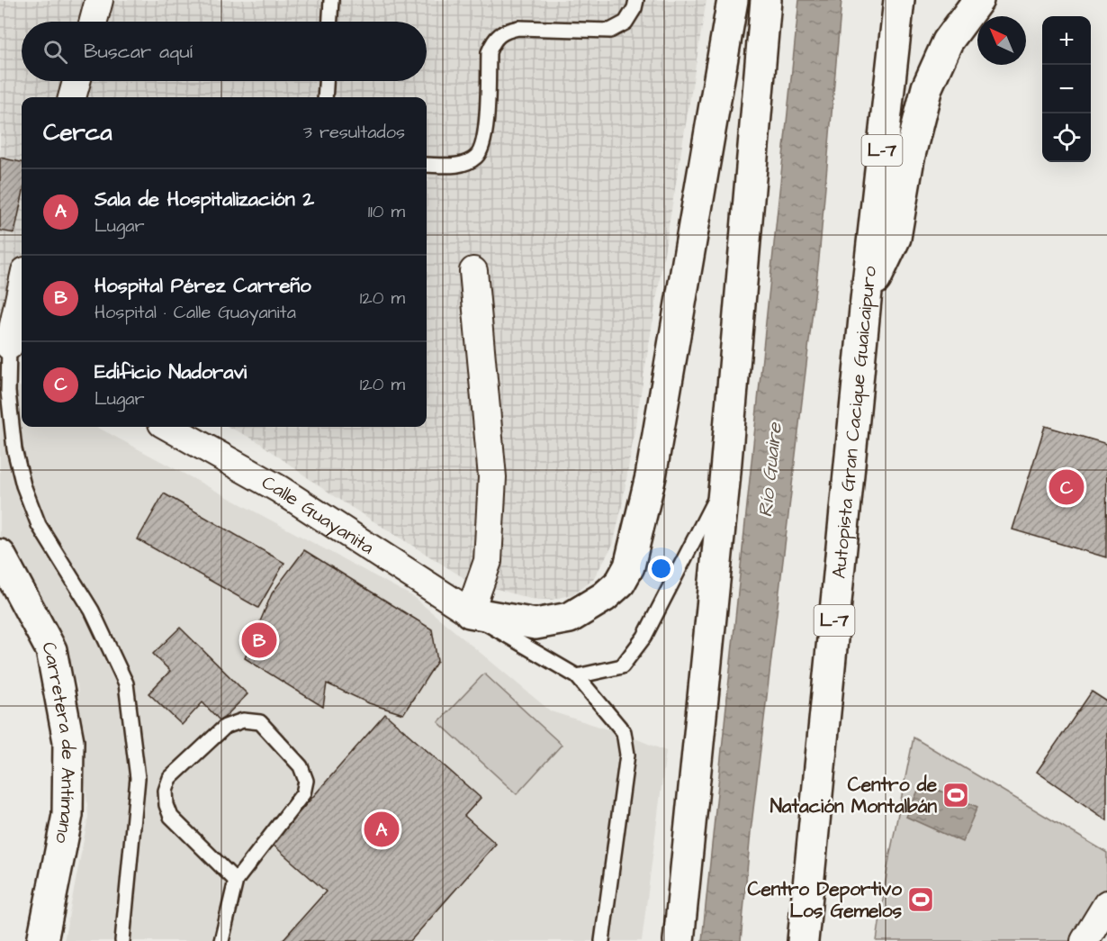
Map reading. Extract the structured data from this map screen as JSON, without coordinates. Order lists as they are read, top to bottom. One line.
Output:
{"streets":{"main road":["L-7","Autopista Gran Cacique Guaicaipuro","Carretera de Antímano"],"street":["Calle Guayanita"]},"water":["Río Guaire"],"places":{"sports":["Centro de Natación Montalbán","Centro Deportivo Los Gemelos"]},"north":"top left","page":{"map_buttons":["+","−"],"search":"Buscar aquí","heading":["Cerca","3 resultados"],"list":[{"mark":"A","name":"Sala de Hospitalización 2","note":"Lugar","value":"110 m"},{"mark":"B","name":"Hospital Pérez Carreño","note":"Hospital · Calle Guayanita","value":"120 m"},{"mark":"C","name":"Edificio Nadoravi","note":"Lugar","value":"120 m"}],"pins":["C","B","A"]}}
